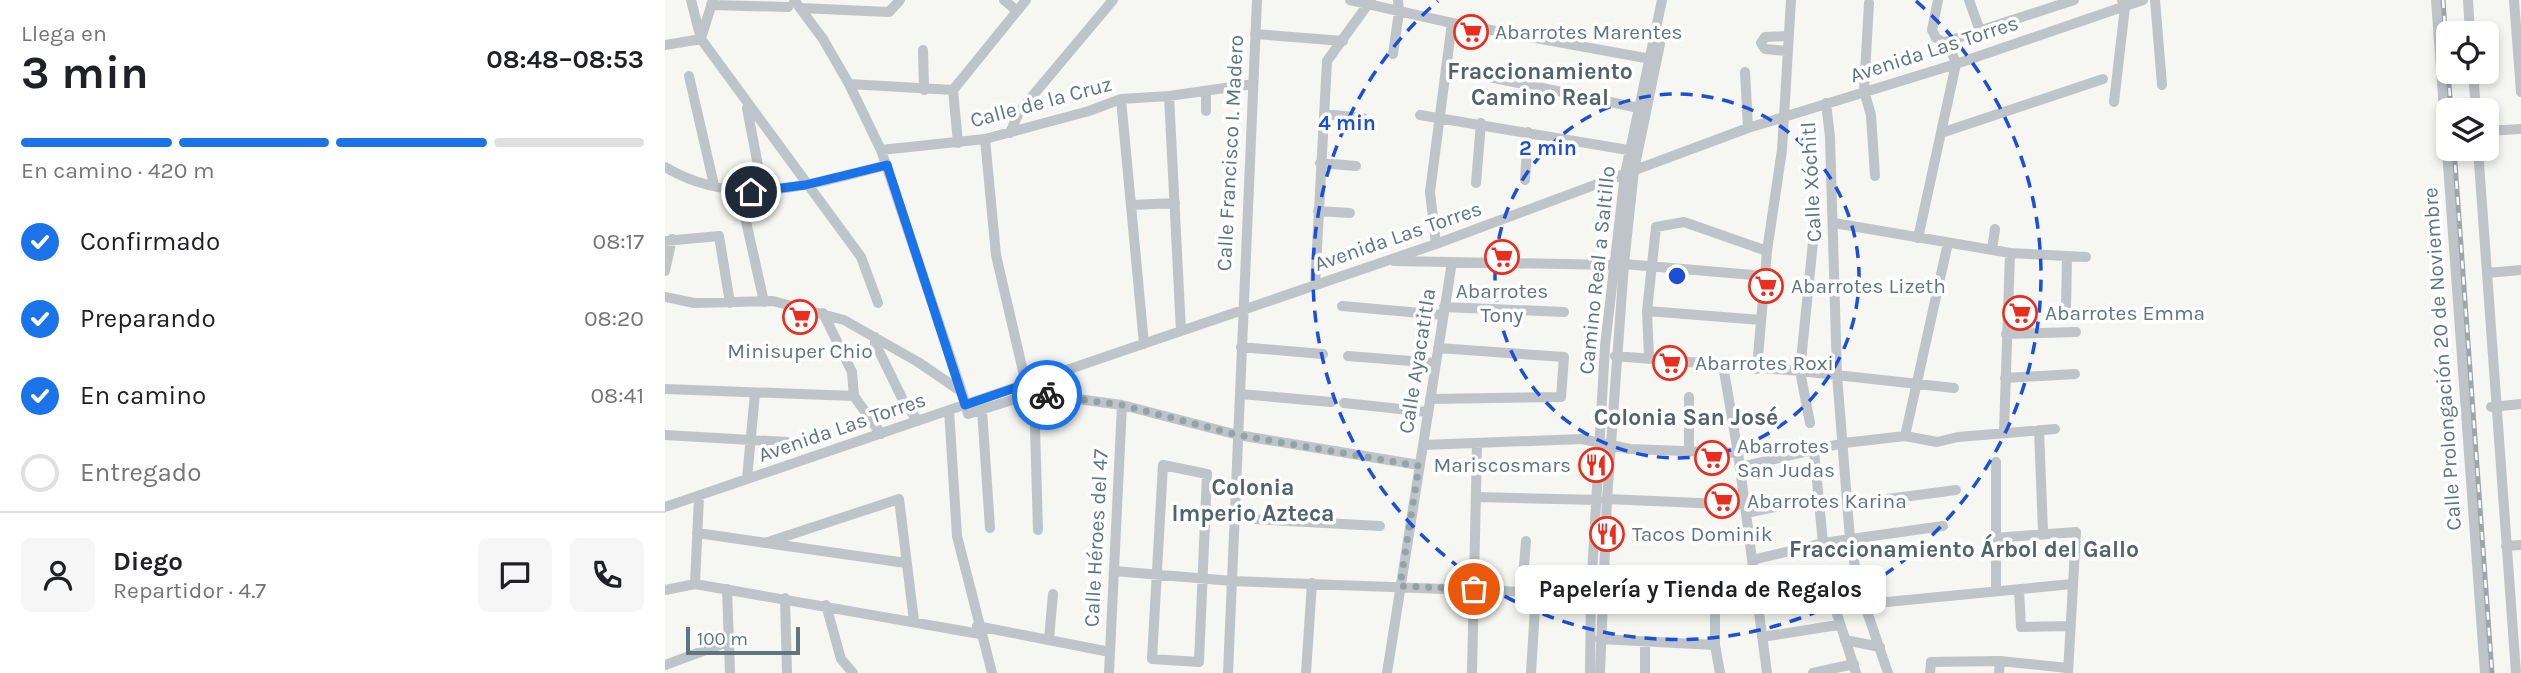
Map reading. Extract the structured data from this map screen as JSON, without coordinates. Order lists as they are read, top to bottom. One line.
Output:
{"streets":{"street":["Avenida Las Torres","Calle de la Cruz","Calle Francisco I. Madero","Calle Xóchitl","Camino Real a Saltillo","Calle Prolongación 20 de Noviembre","Calle Ayacatitla","Calle Héroes del 47"]},"crossings":[["Avenida Las Torres","Calle Francisco I. Madero"],["Avenida Las Torres","Calle Xóchitl"],["Avenida Las Torres","Camino Real a Saltillo"],["Calle de la Cruz","Calle Francisco I. Madero"]],"districts":["Fraccionamiento Camino Real","Colonia San José","Colonia Imperio Azteca","Fraccionamiento Árbol del Gallo"],"places":{"supermarket":["Abarrotes Marentes","Abarrotes Tony","Abarrotes Lizeth","Abarrotes Emma","Minisuper Chio","Abarrotes Roxi","Abarrotes San Judas","Abarrotes Karina"],"restaurant":["Mariscosmars","Tacos Dominik"],"other":["Papelería y Tienda de Regalos"]},"scale_bar":"100 m","page":{"heading":["3 min","Llega en","08:48–08:53"],"panel":["Diego","Repartidor · 4.7"],"bar":"En camino · 420 m","list":[["Confirmado","08:17"],["Preparando","08:20"],["En camino","08:41"],"Entregado"],"bubble":"Papelería y Tienda de Regalos","scale":"100 m"},"rings":["4 min","2 min"]}
